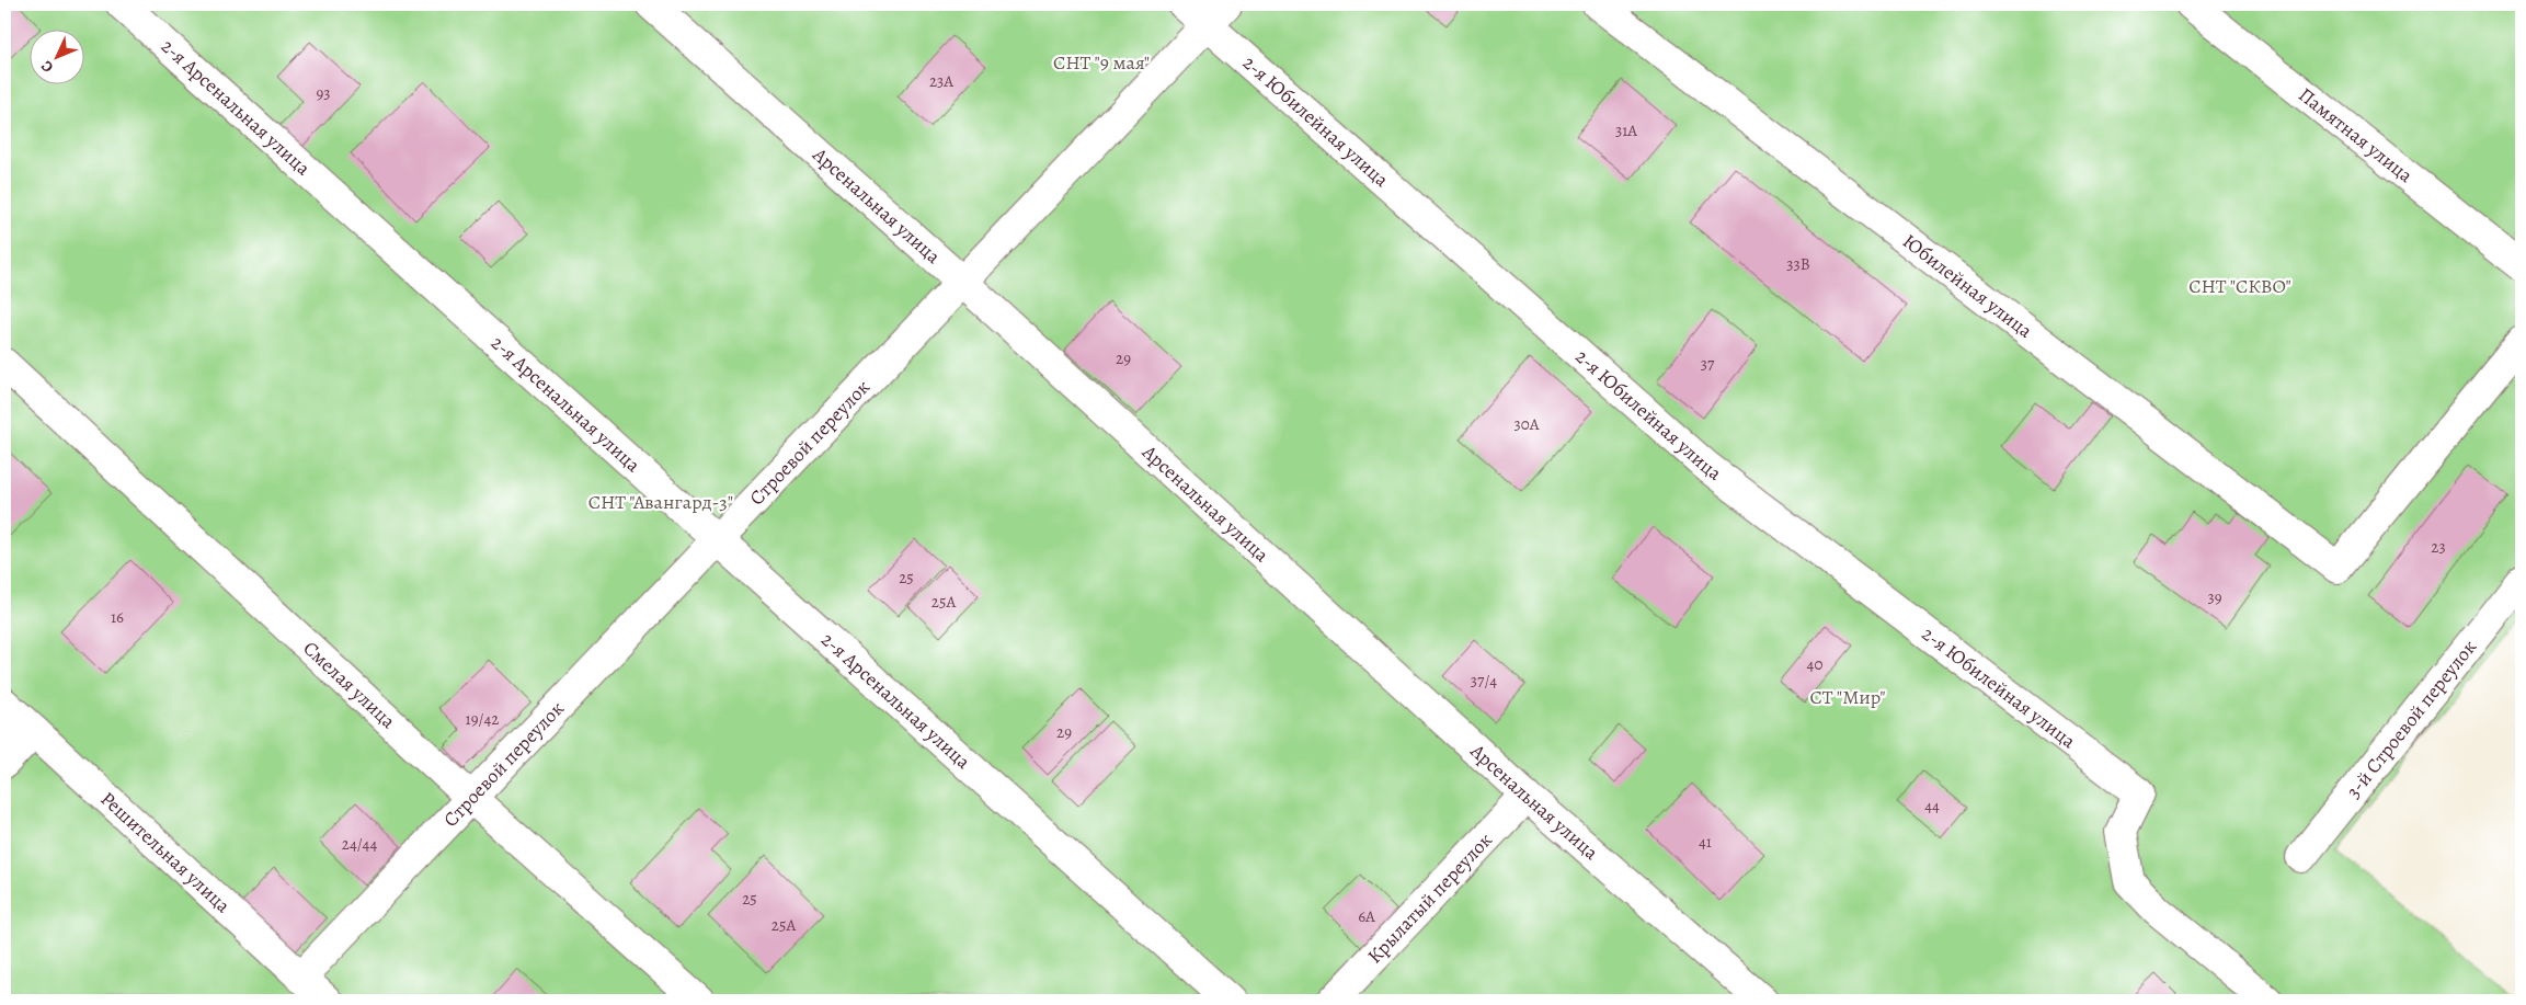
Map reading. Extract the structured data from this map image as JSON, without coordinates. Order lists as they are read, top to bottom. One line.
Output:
{"streets":{"lane":["2-я Арсенальная улица","2-я Юбилейная улица","Памятная улица","Арсенальная улица","Юбилейная улица","Строевой переулок","Смелая улица","3-й Строевой переулок","Решительная улица","Крылатый переулок"]},"crossings":[["2-я Арсенальная улица","Строевой переулок"],["2-я Юбилейная улица","Строевой переулок"],["Арсенальная улица","Строевой переулок"],["Арсенальная улица","Крылатый переулок"],["Строевой переулок","Смелая улица"],["Строевой переулок","Решительная улица"]],"parks":["СНТ \"9 мая\"","СНТ \"СКВО\"","СНТ \"Авангард-3\"","СТ \"Мир\""],"house_numbers":["23А","93","31А","33В","29","37","30А","23","25","39","25А","16","40","37/4","19/42","29","44","41","24/44","25","6А","25А"],"north":"bottom left"}
